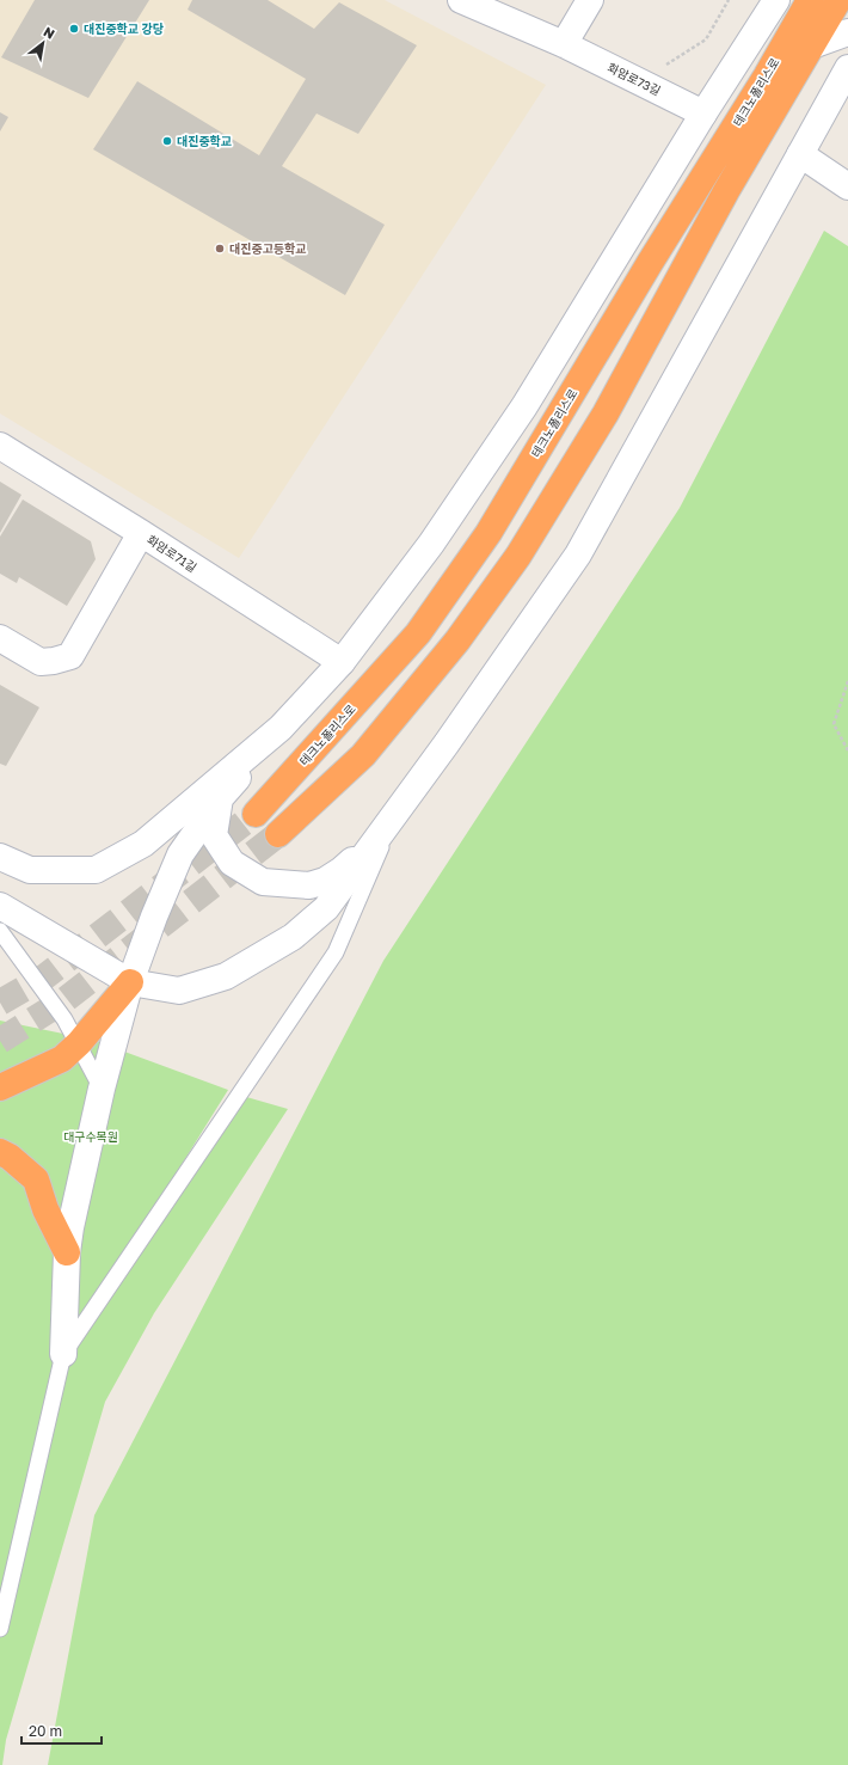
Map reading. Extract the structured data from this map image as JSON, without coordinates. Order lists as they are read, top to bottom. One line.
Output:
{"streets":{"highway":["테크노폴리스로"],"main road":["화암로73길","화암로71길"]},"parks":["대구수목원"],"places":["대진중학교 강당","대진중학교","대진중고등학교"],"scale_bar":"20 m","north":"top right"}
